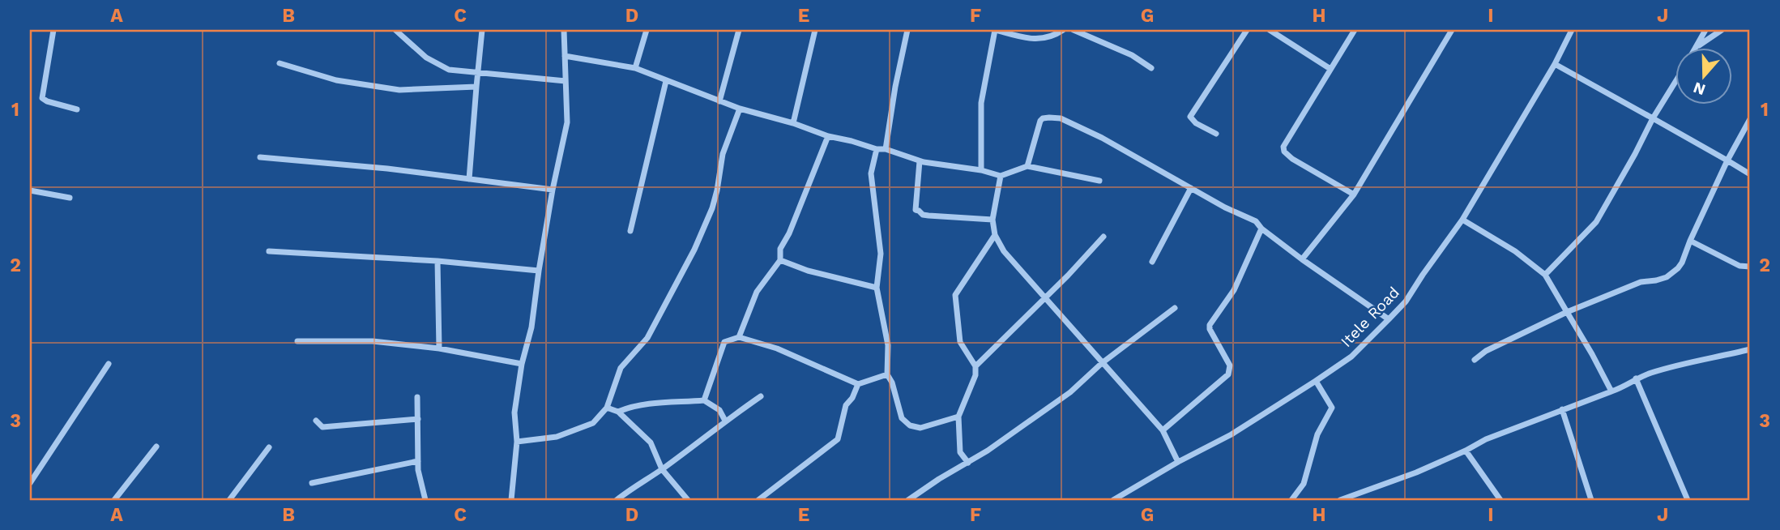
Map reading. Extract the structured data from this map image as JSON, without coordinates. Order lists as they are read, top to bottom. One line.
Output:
{"streets":{"street":["Itele Road"]},"north":"bottom","grid":{"columns":["A","B","C","D","E","F","G","H","I","J"],"rows":["1","2","3"]}}
